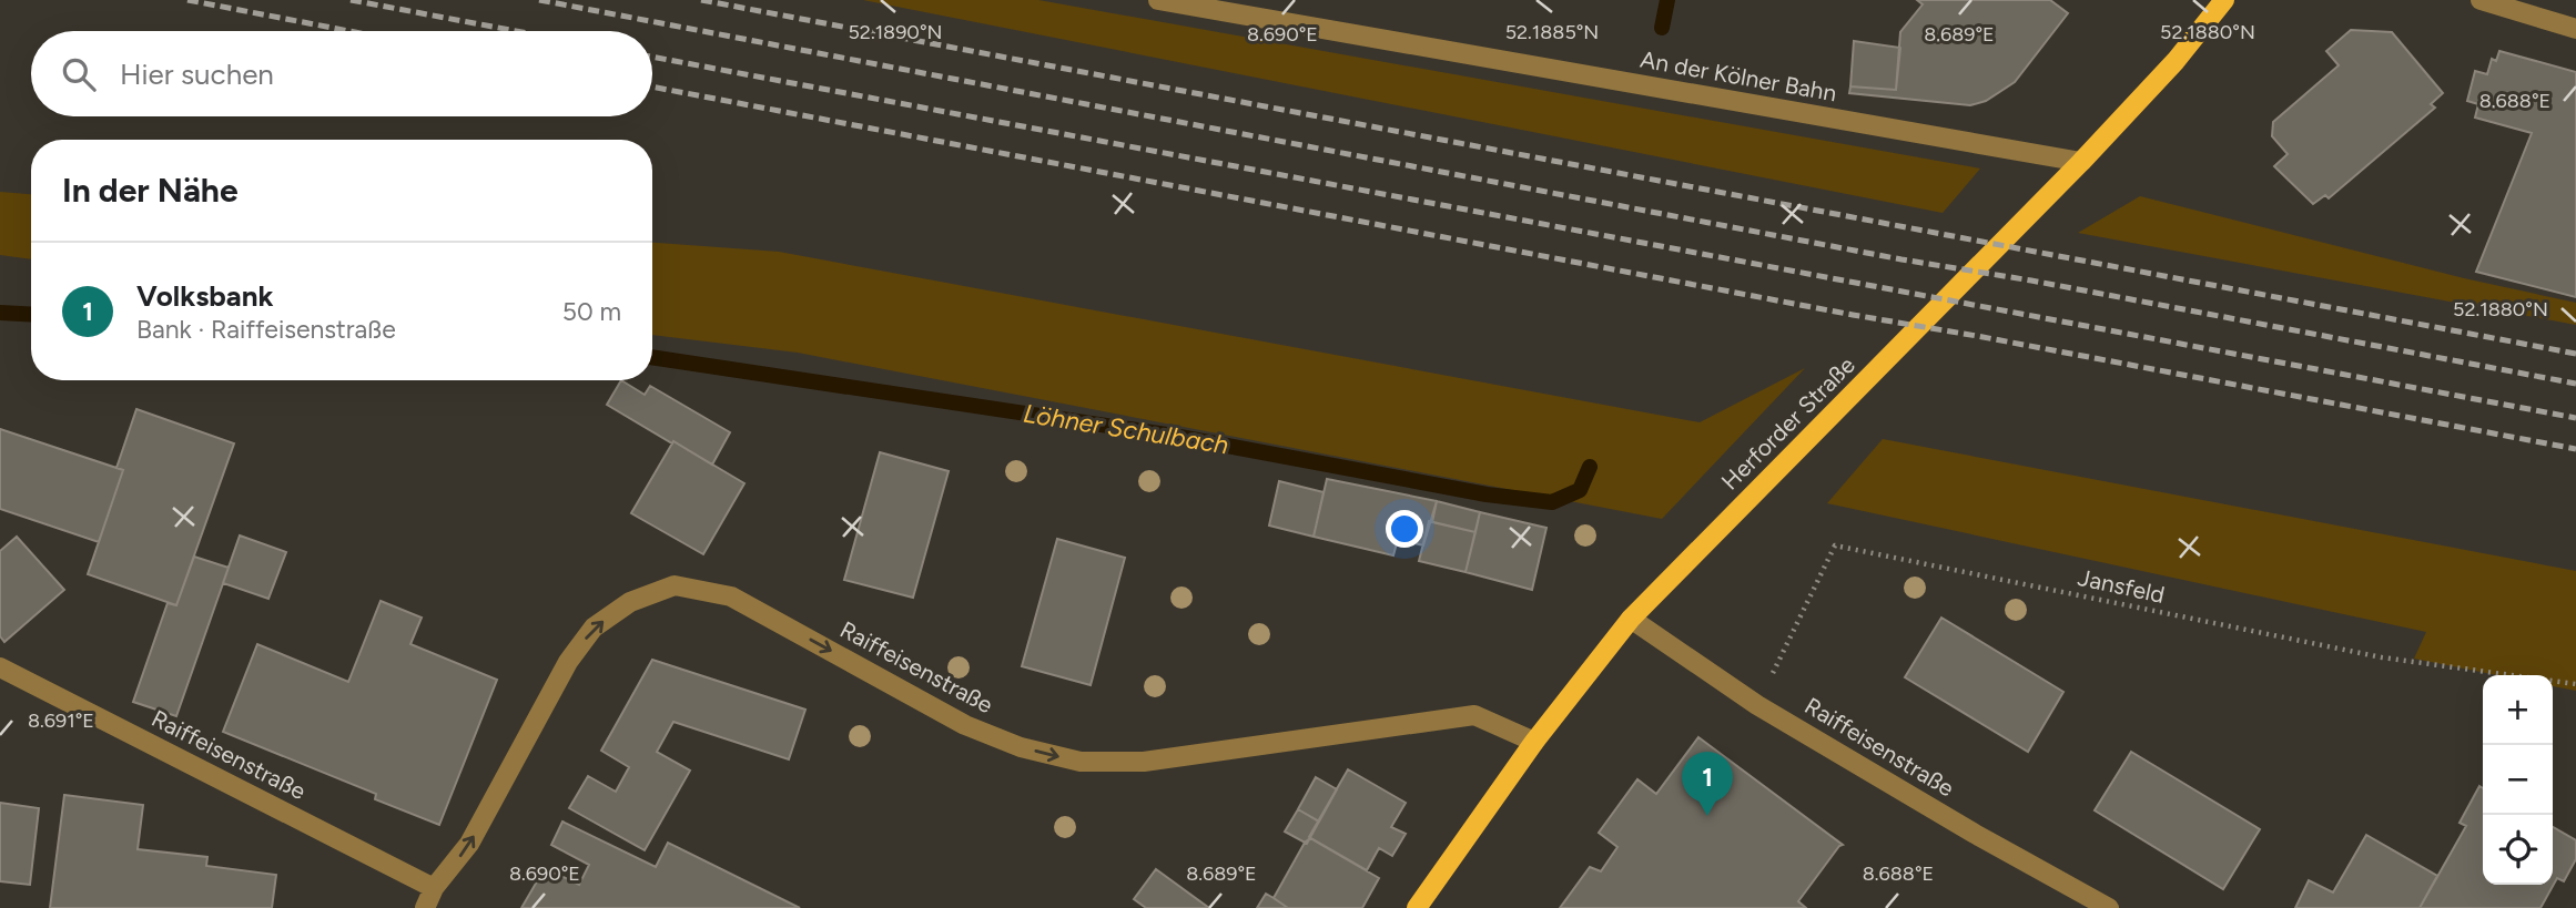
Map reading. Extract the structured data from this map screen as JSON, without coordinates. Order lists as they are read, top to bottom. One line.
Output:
{"streets":{"main road":["Herforder Straße"],"street":["An der Kölner Bahn","Raiffeisenstraße"],"path":["Jansfeld"]},"crossings":[["An der Kölner Bahn","Herforder Straße"],["Herforder Straße","Raiffeisenstraße"],["Jansfeld","Raiffeisenstraße"]],"one_way":["Raiffeisenstraße"],"water":["Löhner Schulbach"],"page":{"search":"Hier suchen","heading":"In der Nähe","list":[{"mark":"1","name":"Volksbank","note":"Bank · Raiffeisenstraße","value":"50 m"}],"map_buttons":["+","−"],"pins":"1"},"coordinates":["52.1880°N","52.1890°N","52.1885°N","8.690°E","8.689°E","8.688°E","8.691°E"]}
